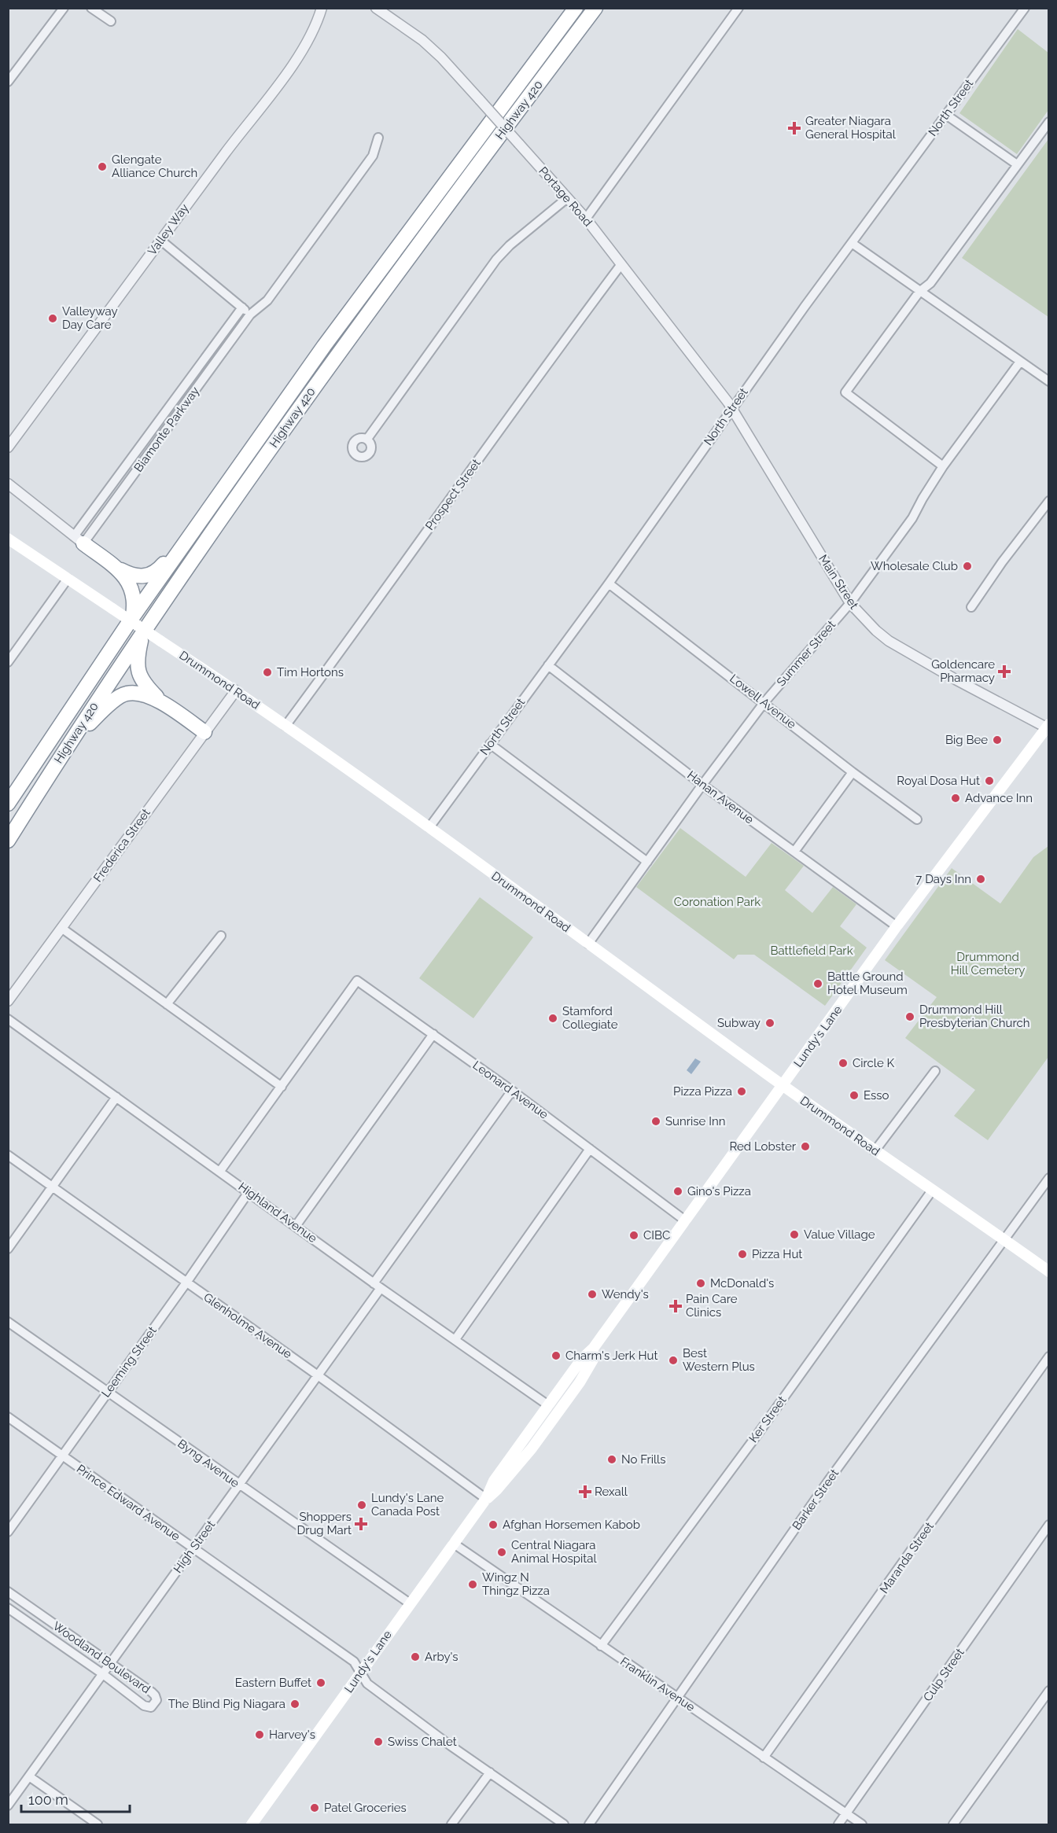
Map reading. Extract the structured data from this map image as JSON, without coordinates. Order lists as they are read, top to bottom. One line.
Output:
{"streets":{"highway":["Highway 420"],"main road":["Drummond Road","Lundy's Lane"],"street":["North Street","Portage Road","Valley Way","Biamonte Parkway","Prospect Street","Main Street","Summer Street","Lowell Avenue","Hanan Avenue","Frederica Street","Leonard Avenue","Highland Avenue","Glenholme Avenue","Leeming Street","Ker Street","Byng Avenue","Barker Street","Prince Edward Avenue","High Street","Maranda Street","Woodland Boulevard","Culp Street","Franklin Avenue"]},"crossings":[["North Street","Portage Road"],["North Street","Main Street"],["North Street","Drummond Road"],["North Street","Lowell Avenue"],["North Street","Hanan Avenue"],["Portage Road","Prospect Street"],["Portage Road","Main Street"],["Prospect Street","Drummond Road"],["Main Street","Summer Street"],["Main Street","Lundy's Lane"],["Summer Street","Drummond Road"],["Summer Street","Lowell Avenue"],["Summer Street","Hanan Avenue"],["Drummond Road","Frederica Street"],["Drummond Road","Lundy's Lane"],["Drummond Road","Ker Street"],["Drummond Road","Barker Street"],["Hanan Avenue","Lundy's Lane"],["Lundy's Lane","Leonard Avenue"],["Lundy's Lane","Highland Avenue"],["Lundy's Lane","Glenholme Avenue"],["Lundy's Lane","Byng Avenue"],["Lundy's Lane","Prince Edward Avenue"],["Lundy's Lane","Franklin Avenue"],["Leonard Avenue","High Street"],["Highland Avenue","Leeming Street"],["Highland Avenue","High Street"],["Glenholme Avenue","Leeming Street"],["Glenholme Avenue","High Street"],["Leeming Street","Byng Avenue"],["Leeming Street","Prince Edward Avenue"],["Ker Street","Franklin Avenue"],["Byng Avenue","High Street"],["Barker Street","Franklin Avenue"],["Prince Edward Avenue","High Street"],["High Street","Woodland Boulevard"],["Maranda Street","Franklin Avenue"],["Culp Street","Franklin Avenue"]],"parks":["Coronation Park","Battlefield Park","Drummond Hill Cemetery"],"places":{"health":["Greater Niagara General Hospital","Goldencare Pharmacy","Pain Care Clinics","Rexall","Shoppers Drug Mart"],"other":["Glengate Alliance Church","Valleyway Day Care","Wholesale Club","Tim Hortons","Big Bee","Royal Dosa Hut","Advance Inn","7 Days Inn","Battle Ground Hotel Museum","Drummond Hill Presbyterian Church","Stamford Collegiate","Subway","Circle K","Pizza Pizza","Esso","Sunrise Inn","Red Lobster","Gino's Pizza","Value Village","CIBC","Pizza Hut","McDonald's","Wendy's","Charm's Jerk Hut","Best Western Plus","No Frills","Lundy's Lane Canada Post","Afghan Horsemen Kabob","Central Niagara Animal Hospital","Wingz N Thingz Pizza","Arby's","Eastern Buffet","The Blind Pig Niagara","Harvey's","Swiss Chalet","Patel Groceries"]},"scale_bar":"100 m"}
